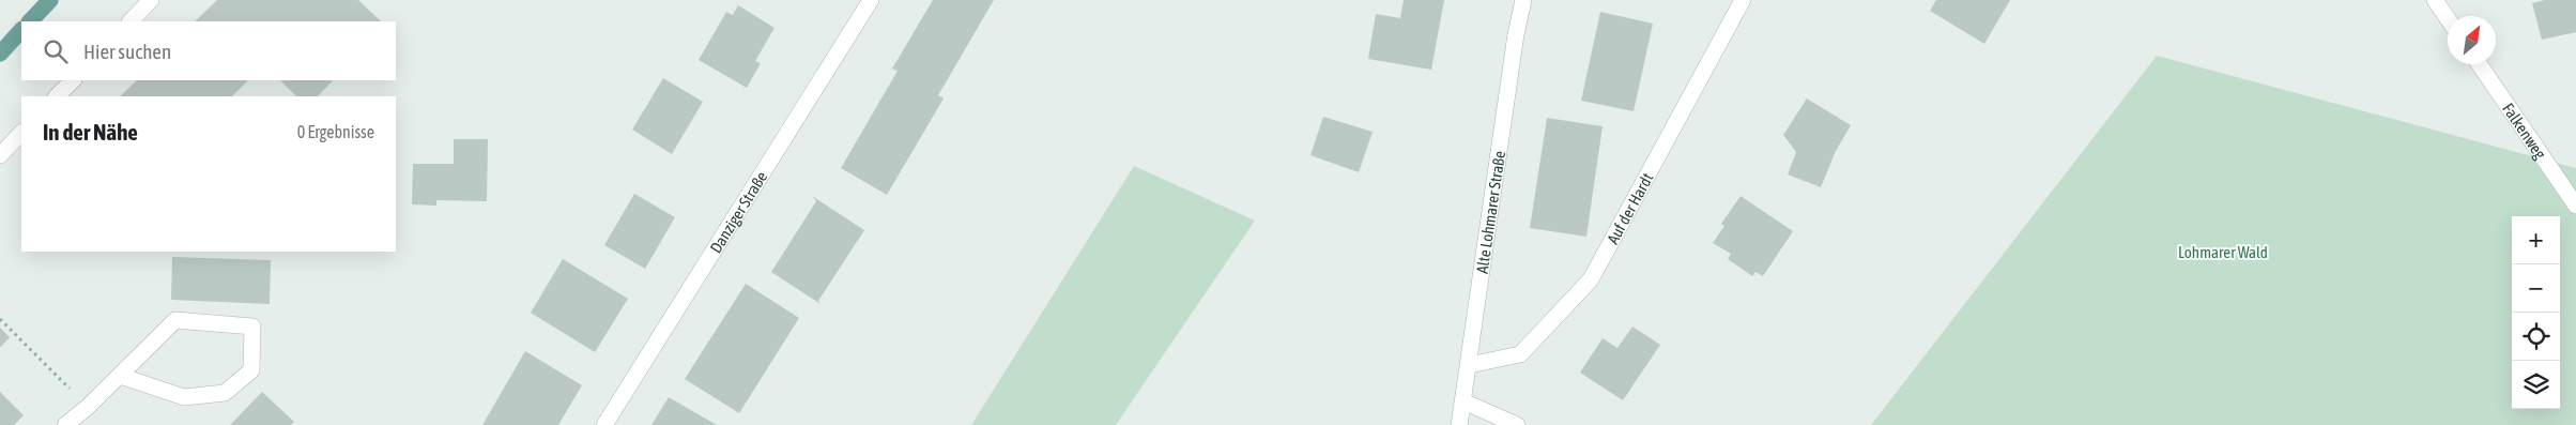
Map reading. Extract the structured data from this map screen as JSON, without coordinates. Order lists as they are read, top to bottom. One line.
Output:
{"streets":{"street":["Falkenweg","Auf der Hardt","Alte Lohmarer Straße","Danziger Straße"]},"crossings":[["Auf der Hardt","Alte Lohmarer Straße"]],"parks":["Lohmarer Wald"],"north":"top right","page":{"search":"Hier suchen","heading":["In der Nähe","0 Ergebnisse"],"map_buttons":["+","−"]}}
